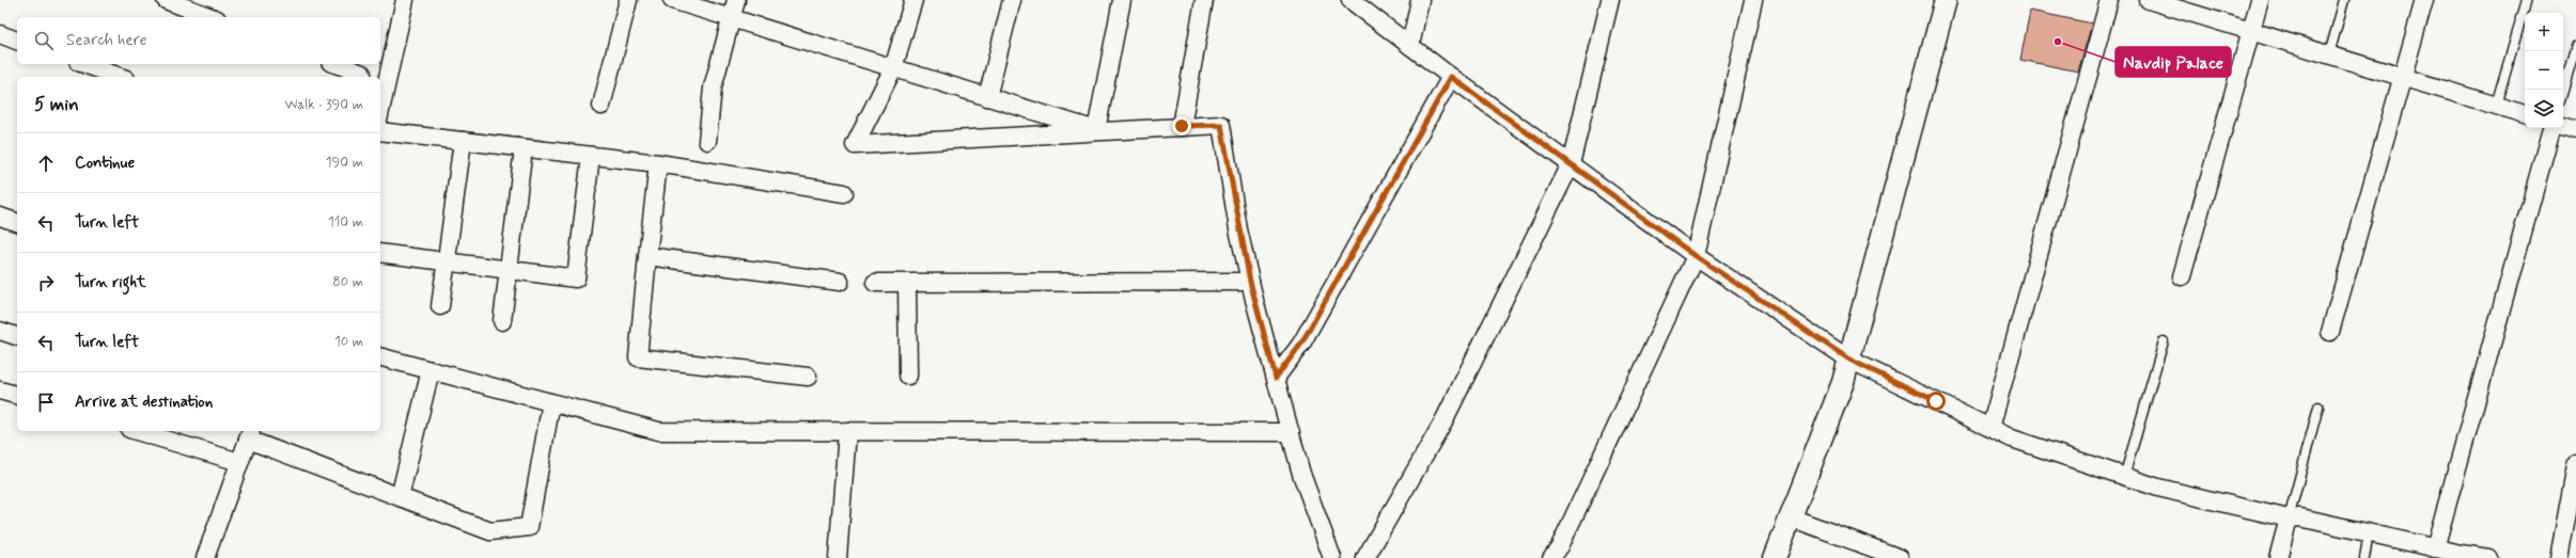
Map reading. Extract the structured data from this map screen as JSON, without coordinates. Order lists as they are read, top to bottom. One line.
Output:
{"places":["Navdip Palace"],"page":{"map_buttons":["+","−"],"search":"Search here","heading":["5 min","Walk · 390 m"],"list":[["Continue","190 m"],["Turn left","110 m"],["Turn right","80 m"],["Turn left","10 m"],"Arrive at destination"]}}
